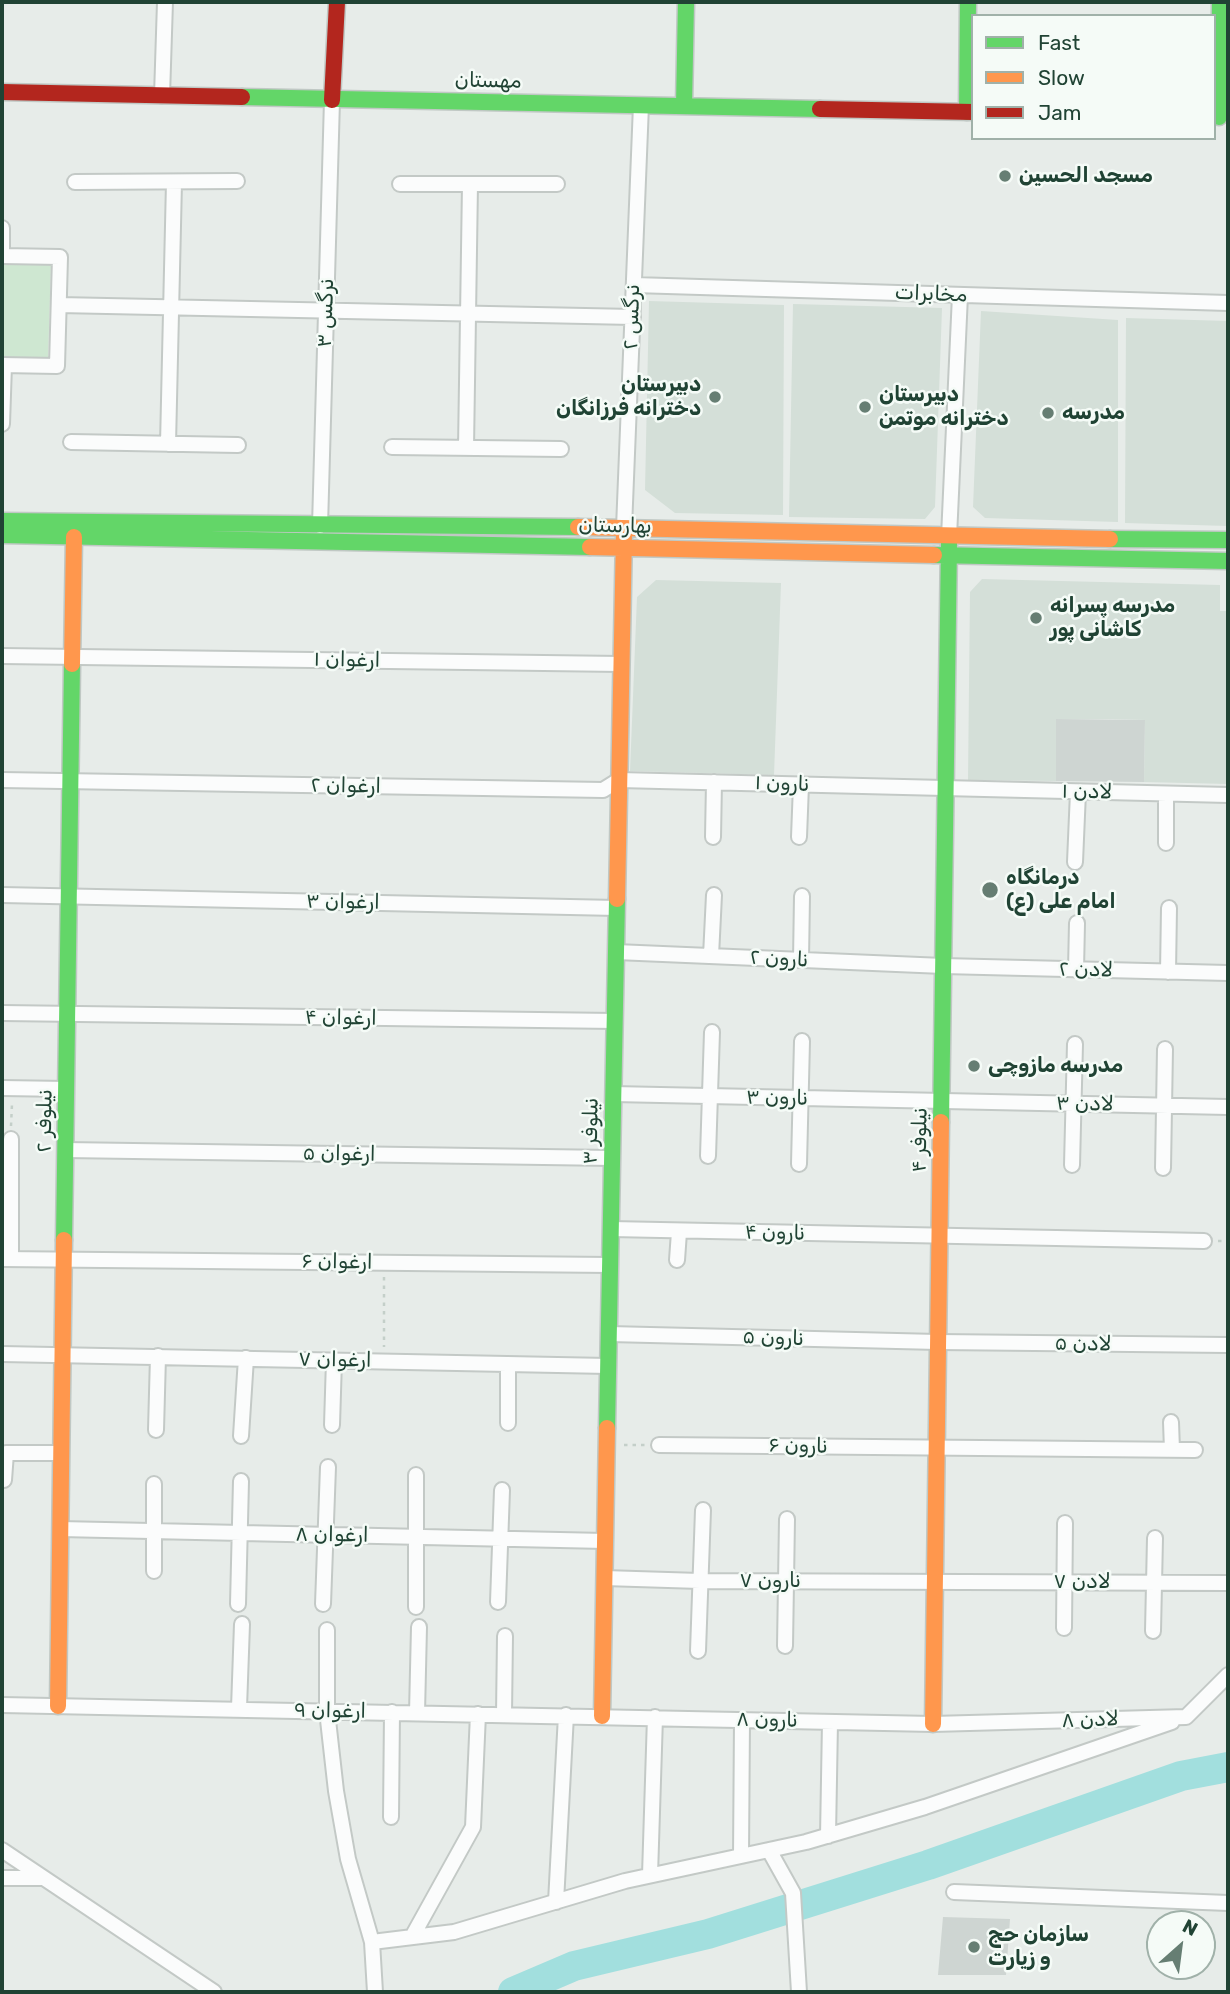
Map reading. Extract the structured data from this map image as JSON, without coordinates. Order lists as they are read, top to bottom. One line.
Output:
{"streets":{"street":["مهستان","مخابرات","نرگس ۳","نرگس ۲","بهارستان","ارغوان ۱","نارون ۱","ارغوان ۲","لادن ۱","ارغوان ۳","نارون ۲","لادن ۲","ارغوان ۴","نارون ۳","لادن ۳","نیلوفر ۲","نیلوفر ۳","نیلوفر ۴","ارغوان ۵","نارون ۴","ارغوان ۶","نارون ۵","لادن ۵","ارغوان ۷","نارون ۶","ارغوان ۸","نارون ۷","لادن ۷","ارغوان ۹","نارون ۸","لادن ۸"]},"crossings":[["مهستان","نرگس ۳"],["مهستان","نرگس ۲"],["مخابرات","نرگس ۲"],["نرگس ۳","بهارستان"],["نرگس ۲","بهارستان"],["نرگس ۲","نیلوفر ۳"],["بهارستان","نیلوفر ۲"],["بهارستان","نیلوفر ۳"],["بهارستان","نیلوفر ۴"],["ارغوان ۱","نیلوفر ۲"],["ارغوان ۱","نیلوفر ۳"],["نارون ۱","ارغوان ۲"],["نارون ۱","لادن ۱"],["نارون ۱","نیلوفر ۳"],["نارون ۱","نیلوفر ۴"],["ارغوان ۲","نیلوفر ۲"],["ارغوان ۲","نیلوفر ۳"],["لادن ۱","نیلوفر ۴"],["ارغوان ۳","نیلوفر ۲"],["ارغوان ۳","نیلوفر ۳"],["نارون ۲","لادن ۲"],["نارون ۲","نیلوفر ۳"],["نارون ۲","نیلوفر ۴"],["لادن ۲","نیلوفر ۴"],["ارغوان ۴","نیلوفر ۲"],["ارغوان ۴","نیلوفر ۳"],["نارون ۳","لادن ۳"],["نارون ۳","نیلوفر ۳"],["نارون ۳","نیلوفر ۴"],["لادن ۳","نیلوفر ۴"],["نیلوفر ۲","ارغوان ۵"],["نیلوفر ۲","ارغوان ۶"],["نیلوفر ۲","ارغوان ۷"],["نیلوفر ۲","ارغوان ۸"],["نیلوفر ۲","ارغوان ۹"],["نیلوفر ۳","ارغوان ۵"],["نیلوفر ۳","نارون ۴"],["نیلوفر ۳","ارغوان ۶"],["نیلوفر ۳","نارون ۵"],["نیلوفر ۳","ارغوان ۷"],["نیلوفر ۳","ارغوان ۸"],["نیلوفر ۳","نارون ۷"],["نیلوفر ۳","ارغوان ۹"],["نیلوفر ۳","نارون ۸"],["نیلوفر ۴","نارون ۴"],["نیلوفر ۴","نارون ۵"],["نیلوفر ۴","لادن ۵"],["نیلوفر ۴","نارون ۶"],["نیلوفر ۴","نارون ۷"],["نیلوفر ۴","لادن ۷"],["نیلوفر ۴","نارون ۸"],["نیلوفر ۴","لادن ۸"],["نارون ۵","لادن ۵"],["نارون ۷","لادن ۷"],["ارغوان ۹","نارون ۸"],["نارون ۸","لادن ۸"]],"places":["مسجد الحسین","دبیرستان دخترانه فرزانگان","دبیرستان دخترانه موتمن","مدرسه","مدرسه پسرانه کاشانی پور","درمانگاه امام علی (ع)","مدرسه مازوچی","سازمان حج و زیارت"],"legend":["Fast","Slow","Jam"],"north":"top right"}
